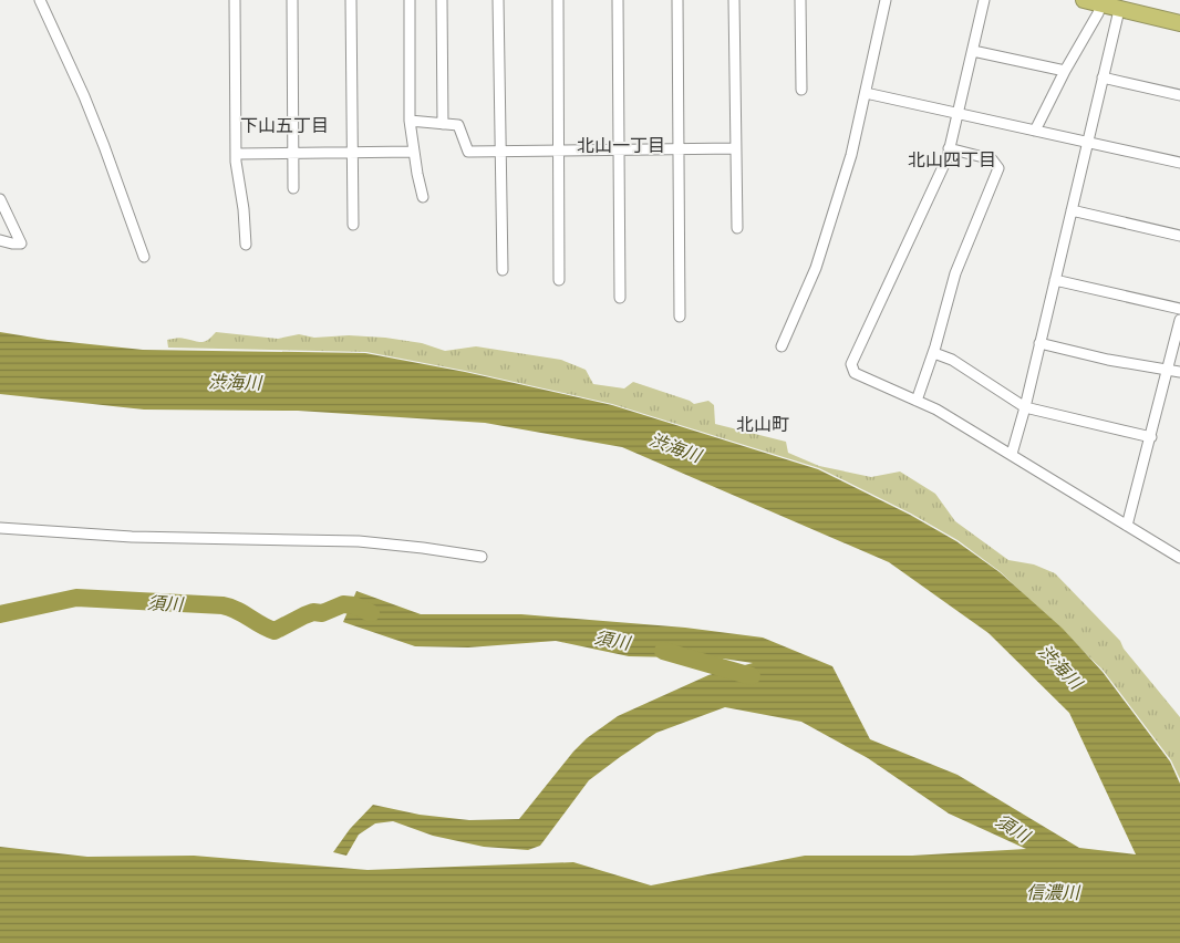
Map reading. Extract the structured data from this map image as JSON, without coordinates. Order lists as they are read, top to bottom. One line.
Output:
{"districts":["下山五丁目","北山一丁目","北山四丁目","北山町"],"water":["渋海川","須川","信濃川"]}
